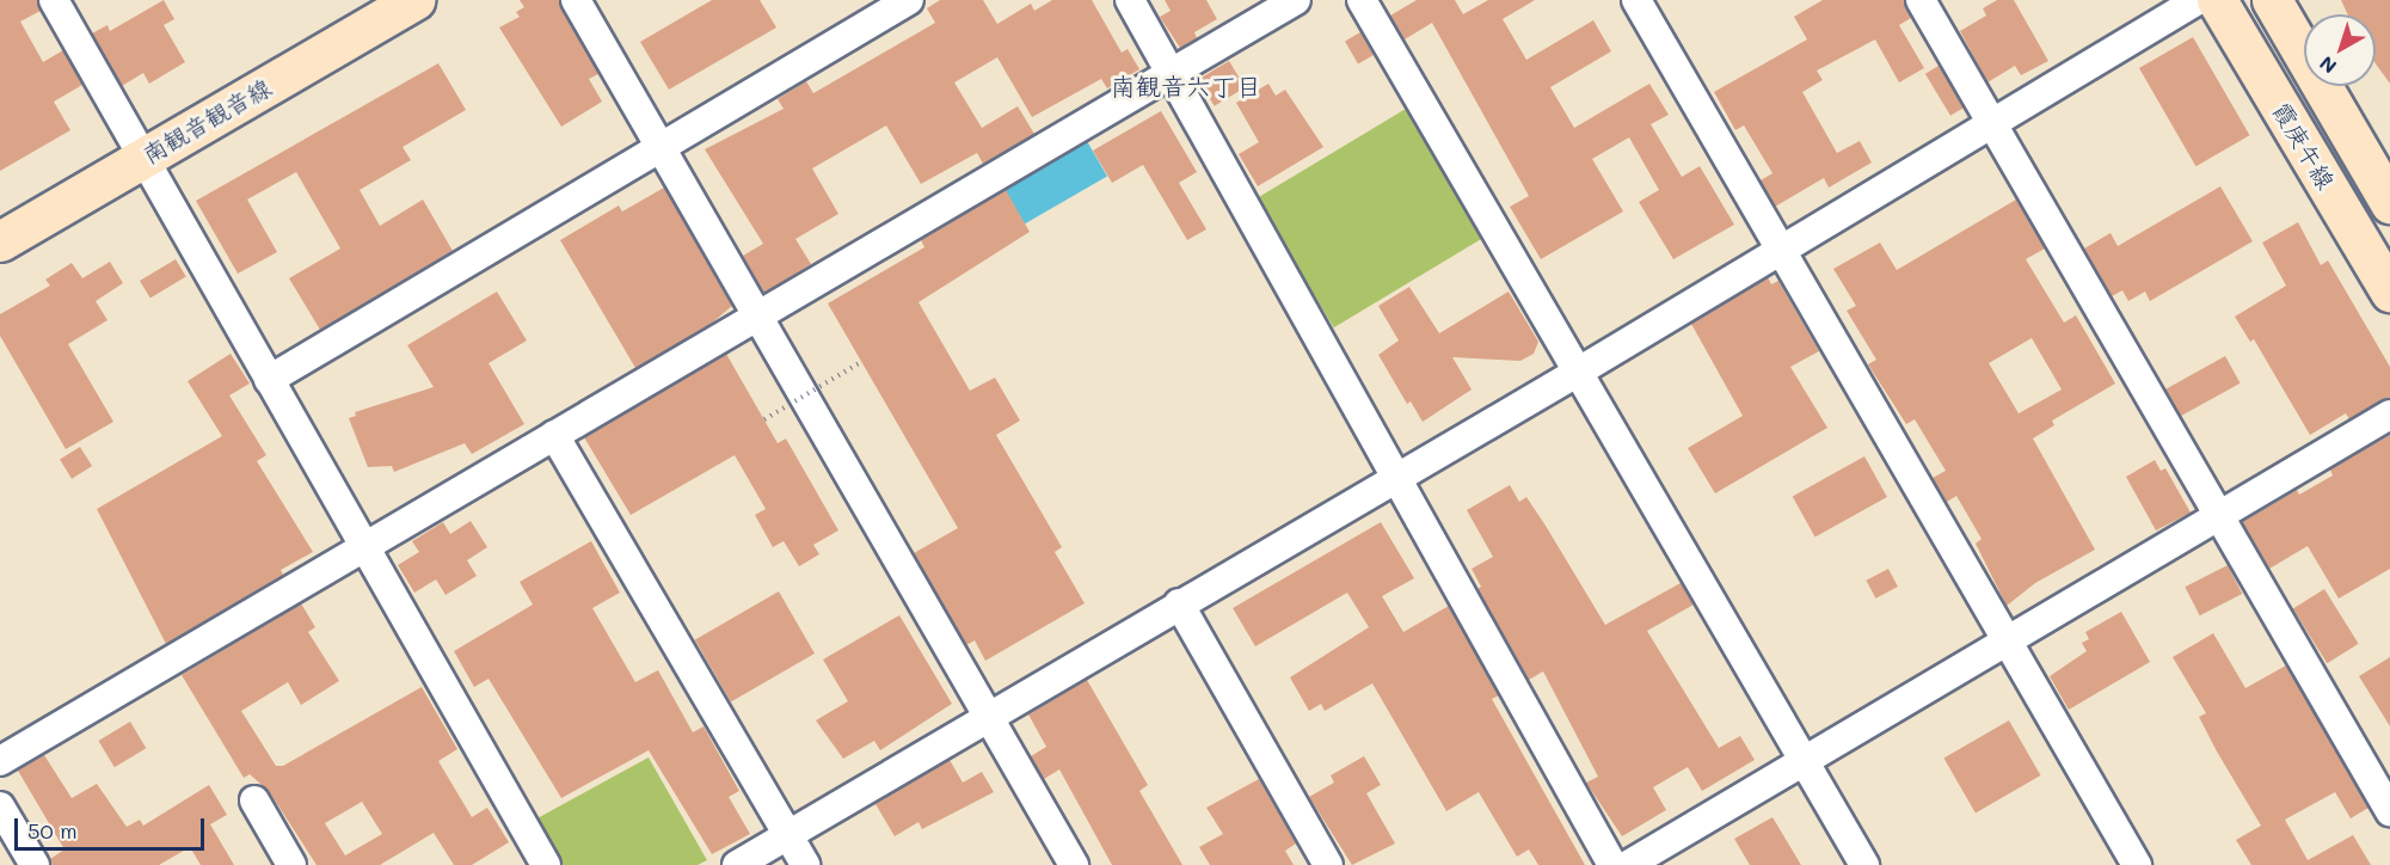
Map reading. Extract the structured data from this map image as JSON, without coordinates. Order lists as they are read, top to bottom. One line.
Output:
{"streets":{"street":["南観音観音線","霞庚午線"]},"districts":["南観音六丁目"],"scale_bar":"50 m","north":"bottom left"}
